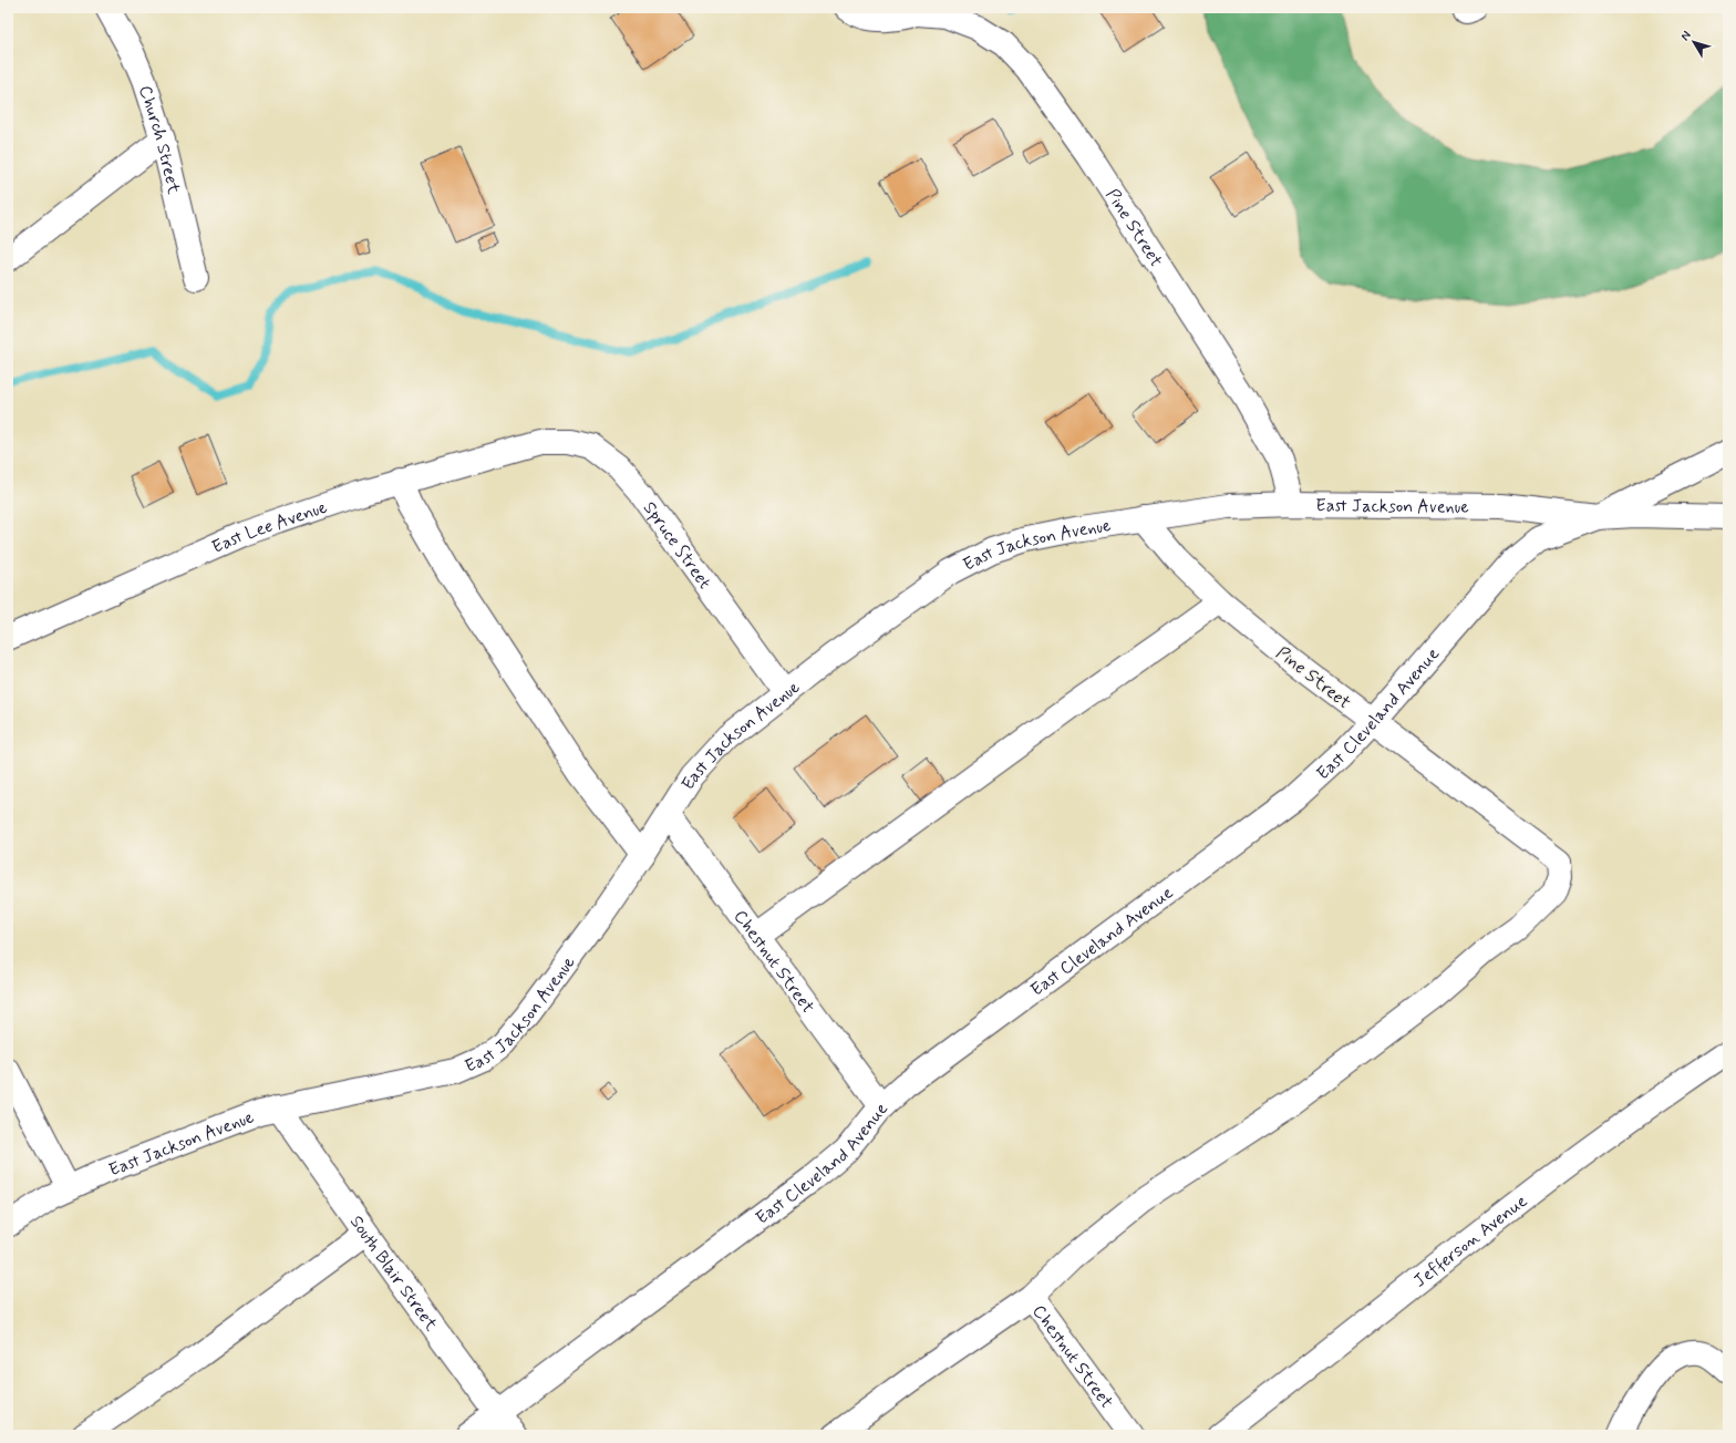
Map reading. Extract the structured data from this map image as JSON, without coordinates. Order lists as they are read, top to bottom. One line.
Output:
{"streets":{"street":["Church Street","Pine Street","East Jackson Avenue","East Lee Avenue","Spruce Street","East Cleveland Avenue","Chestnut Street","Jefferson Avenue","South Blair Street"]},"crossings":[["Pine Street","East Jackson Avenue"],["Pine Street","East Cleveland Avenue"],["Pine Street","Chestnut Street"],["East Jackson Avenue","Spruce Street"],["East Jackson Avenue","East Cleveland Avenue"],["East Jackson Avenue","Chestnut Street"],["East Jackson Avenue","South Blair Street"],["East Lee Avenue","Spruce Street"],["East Cleveland Avenue","Chestnut Street"],["East Cleveland Avenue","South Blair Street"]],"north":"top left"}
